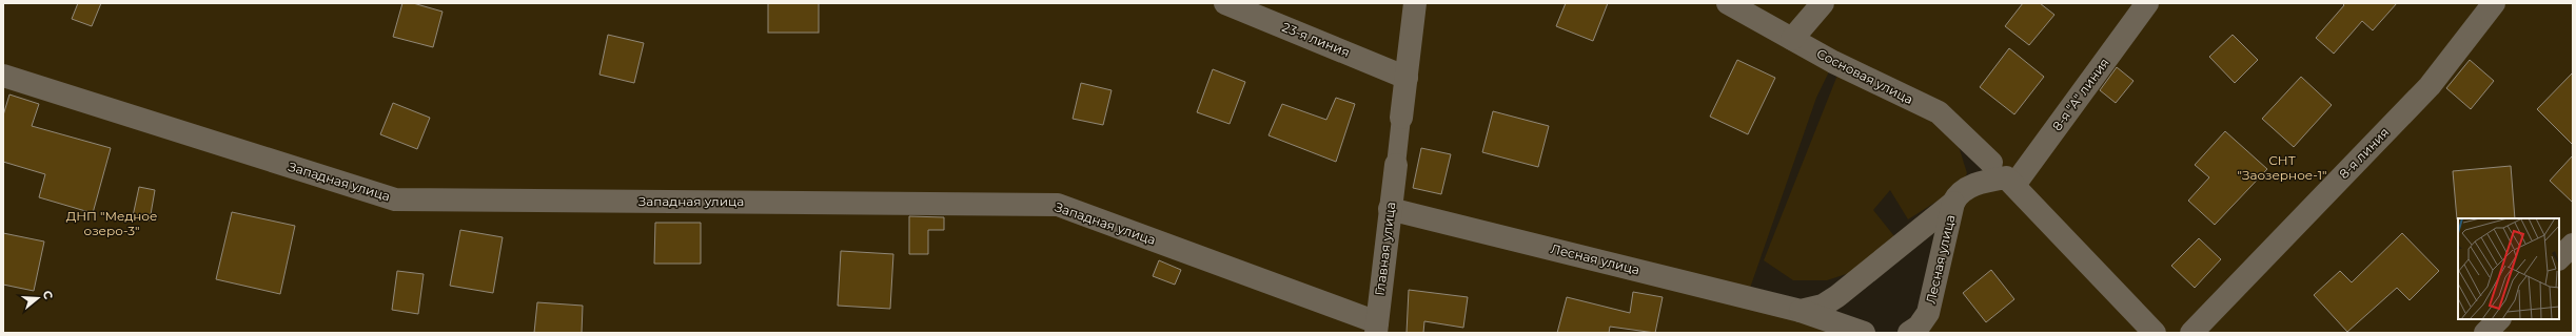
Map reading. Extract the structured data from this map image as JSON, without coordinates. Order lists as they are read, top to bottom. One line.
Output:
{"streets":{"street":["23-я линия","Сосновая улица","8-я \"А\" линия","8-я линия","Западная улица","Главная улица","Лесная улица"]},"crossings":[["Сосновая улица","8-я \"А\" линия"],["Сосновая улица","Лесная улица"],["8-я \"А\" линия","Лесная улица"],["Западная улица","Главная улица"],["Главная улица","Лесная улица"]],"parks":["СНТ \"Заозерное-1\"","ДНП \"Медное озеро-3\""],"north":"right"}
